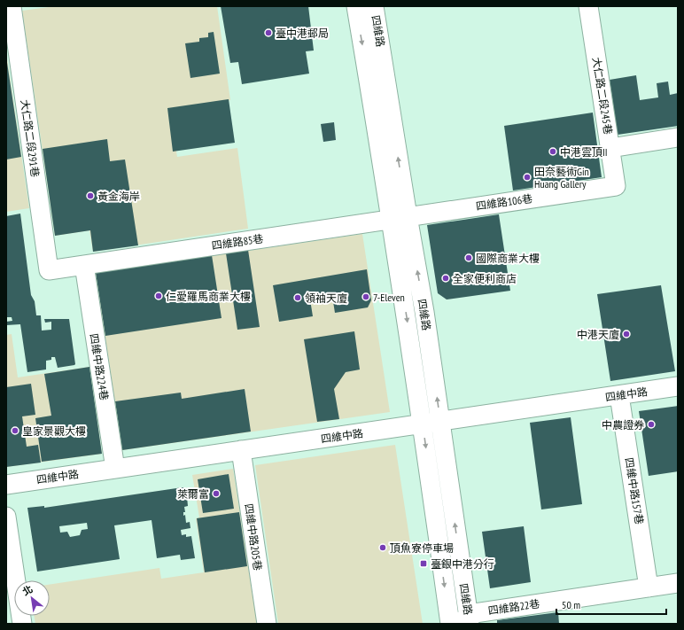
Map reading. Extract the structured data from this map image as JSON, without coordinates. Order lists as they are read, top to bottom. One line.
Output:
{"streets":{"street":["四維路","大仁路二段245巷","大仁路二段291巷","四維路106巷","四維路85巷","四維中路224巷","四維中路","四維中路157巷","四維中路205巷","四維路22巷"]},"crossings":[["四維路","四維路106巷"],["四維路","四維路85巷"],["四維路","四維中路"],["四維路","四維路22巷"],["大仁路二段245巷","四維路106巷"],["大仁路二段291巷","四維路85巷"],["四維路106巷","四維路85巷"],["四維路85巷","四維中路224巷"],["四維中路224巷","四維中路"],["四維中路","四維中路157巷"],["四維中路","四維中路205巷"],["四維中路157巷","四維路22巷"]],"places":{"other":["臺中港郵局","中港雲頂II","田奈藝術Gin Huang Gallery","黃金海岸","國際商業大樓","全家便利商店","仁愛羅馬商業大樓","7-Eleven","領袖天廈","中港天廈","中農證券","皇家景觀大樓","萊爾富","頂魚寮停車場"],"transit":["臺銀中港分行"]},"scale_bar":"50 m","north":"top left"}
